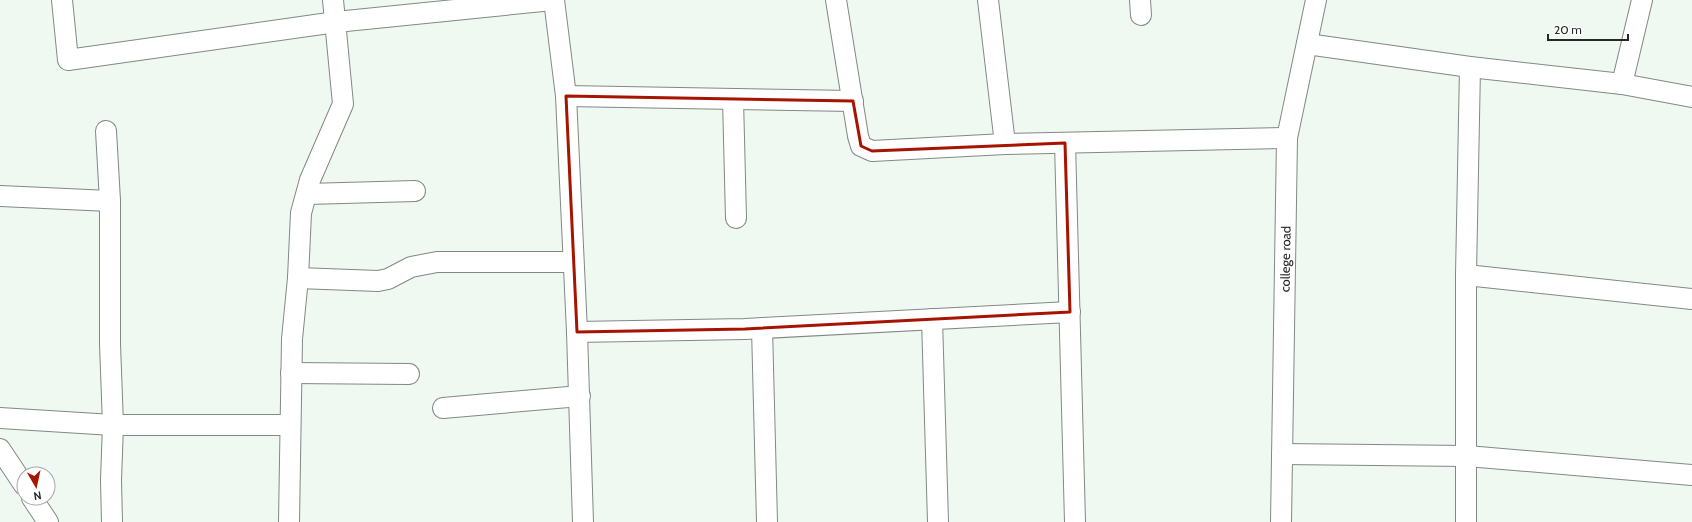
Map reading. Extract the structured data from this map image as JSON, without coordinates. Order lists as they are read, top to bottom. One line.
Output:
{"streets":{"street":["college road"]},"scale_bar":"20 m","north":"bottom"}
